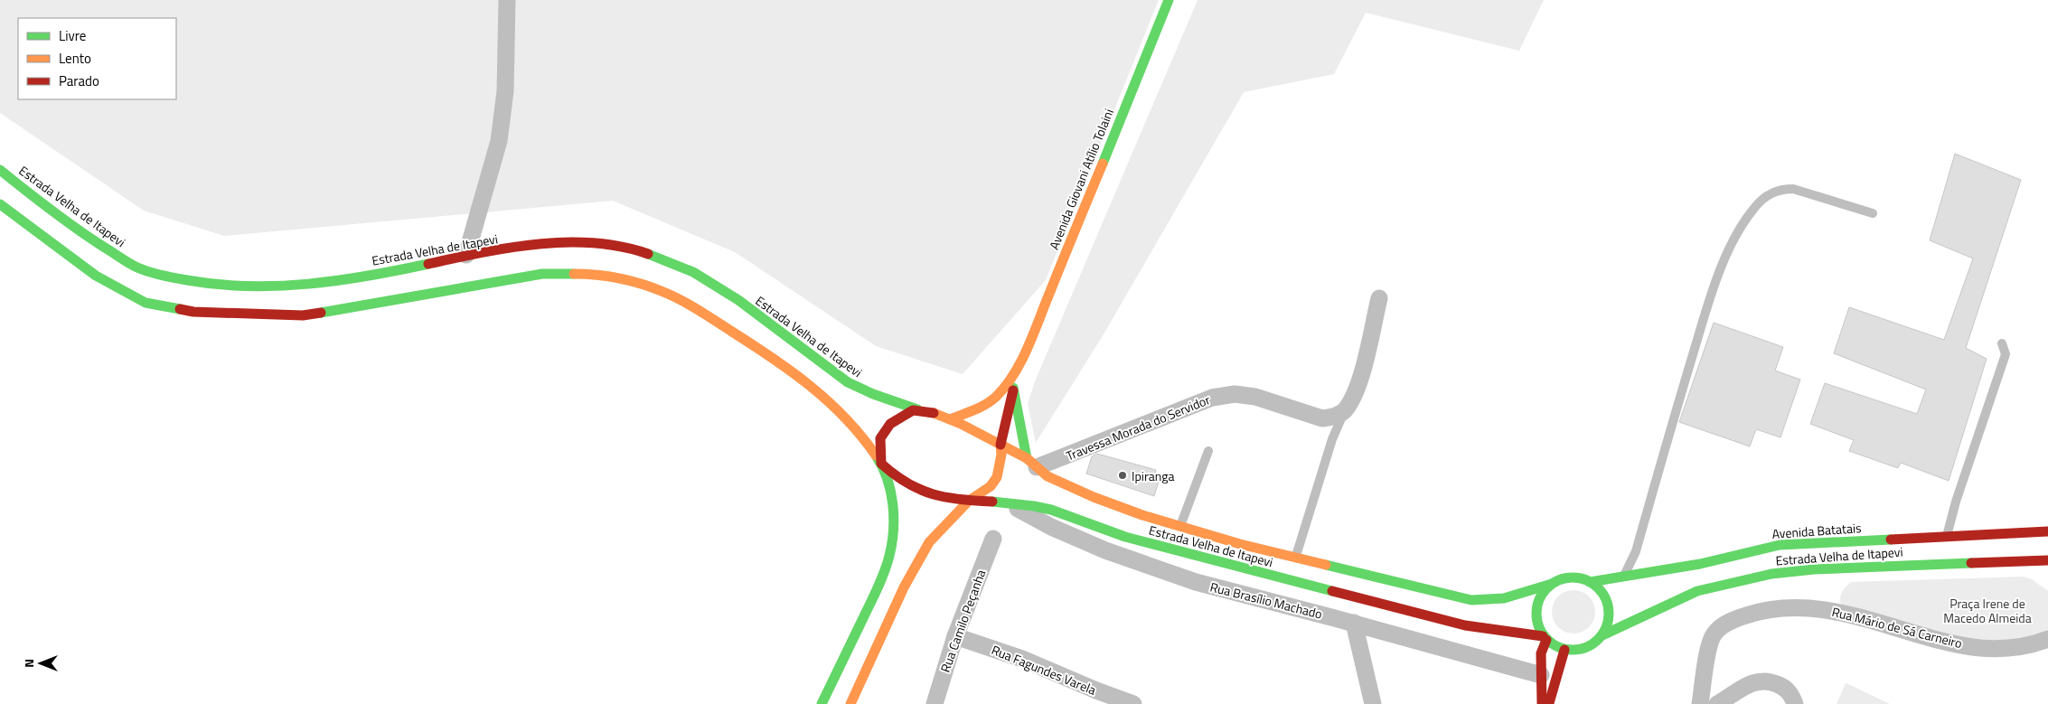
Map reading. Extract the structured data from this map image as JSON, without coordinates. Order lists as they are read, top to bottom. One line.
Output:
{"streets":{"main road":["Avenida Giovani Atílio Tolaini","Estrada Velha de Itapevi","Avenida Batatais"],"street":["Travessa Morada do Servidor","Rua Brasílio Machado","Rua Camilo Peçanha","Rua Mário de Sá Carneiro","Rua Fagundes Varela"]},"crossings":[["Estrada Velha de Itapevi","Travessa Morada do Servidor"],["Estrada Velha de Itapevi","Avenida Batatais"],["Estrada Velha de Itapevi","Rua Brasílio Machado"],["Rua Camilo Peçanha","Rua Fagundes Varela"]],"parks":["Praça Irene de Macedo Almeida"],"places":["Ipiranga"],"legend":["Livre","Lento","Parado"],"north":"left"}
